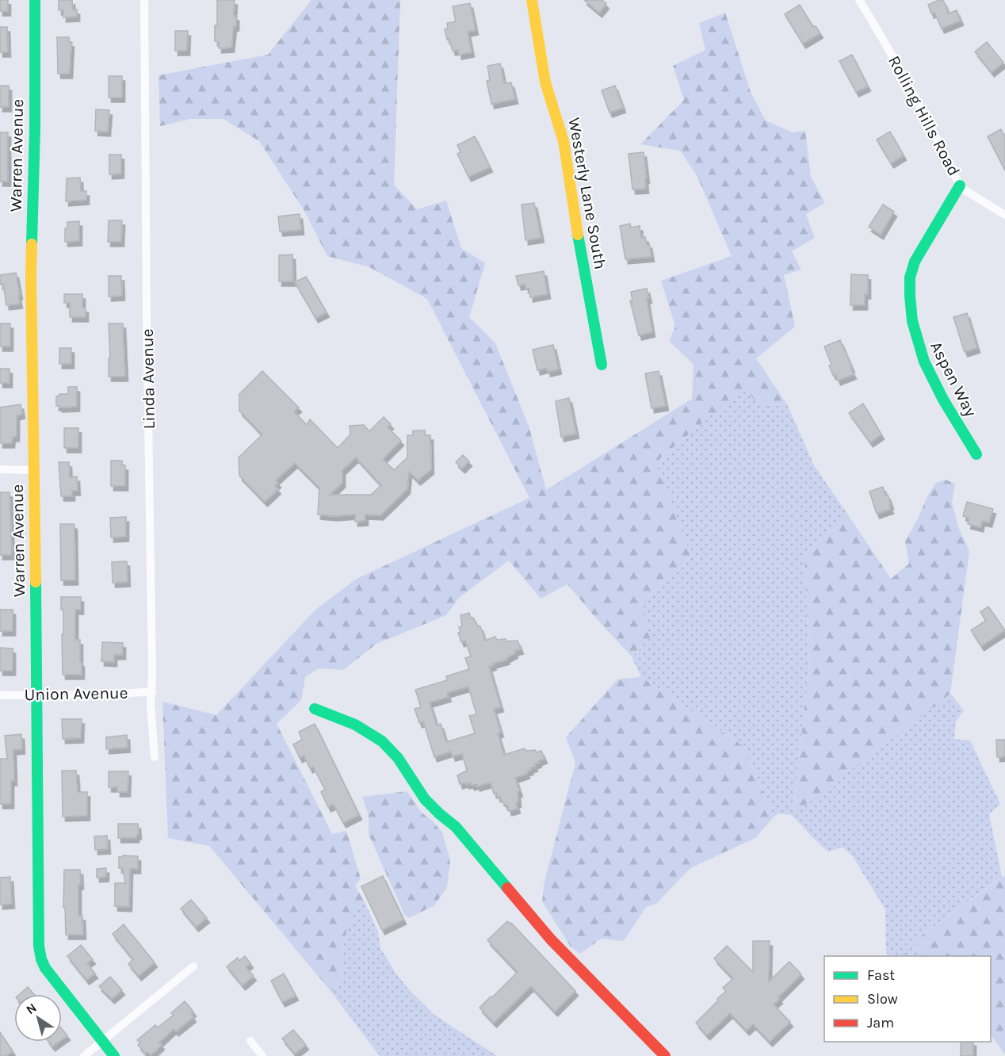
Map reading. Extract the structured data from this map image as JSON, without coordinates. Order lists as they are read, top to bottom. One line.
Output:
{"streets":{"street":["Rolling Hills Road","Warren Avenue","Westerly Lane South","Linda Avenue","Aspen Way","Union Avenue"]},"crossings":[["Rolling Hills Road","Aspen Way"],["Warren Avenue","Union Avenue"],["Linda Avenue","Union Avenue"]],"legend":["Fast","Slow","Jam"],"north":"top left"}
